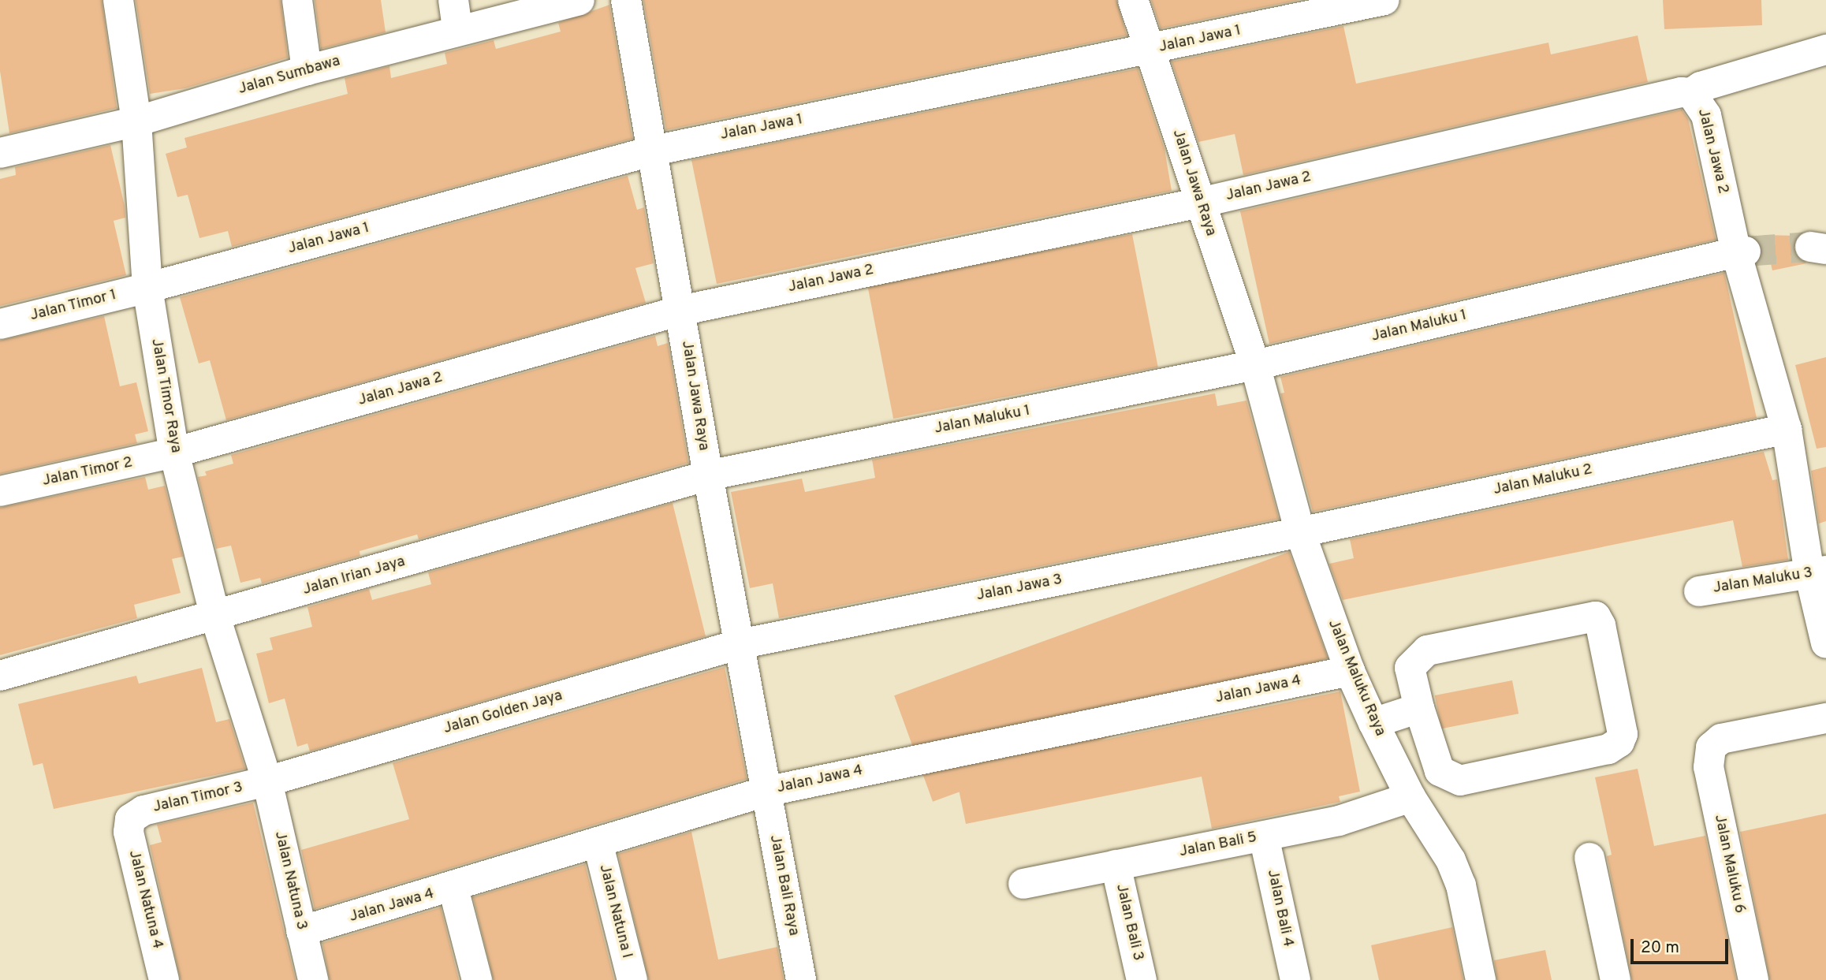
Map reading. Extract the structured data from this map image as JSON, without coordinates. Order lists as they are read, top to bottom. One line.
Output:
{"streets":{"street":["Jalan Jawa 1","Jalan Sumbawa","Jalan Jawa 2","Jalan Jawa Raya","Jalan Timor 1","Jalan Maluku 1","Jalan Timor Raya","Jalan Timor 2","Jalan Maluku 2","Jalan Irian Jaya","Jalan Maluku 3","Jalan Jawa 3","Jalan Maluku Raya","Jalan Jawa 4","Jalan Golden Jaya","Jalan Timor 3","Jalan Bali 5","Jalan Maluku 6","Jalan Natuna 3","Jalan Bali Raya","Jalan Natuna 4","Jalan Bali 4","Jalan Natuna I","Jalan Bali 3"]},"crossings":[["Jalan Jawa 1","Jalan Jawa Raya"],["Jalan Jawa 1","Jalan Timor 1"],["Jalan Jawa 1","Jalan Timor Raya"],["Jalan Sumbawa","Jalan Timor Raya"],["Jalan Jawa 2","Jalan Jawa Raya"],["Jalan Jawa 2","Jalan Maluku 1"],["Jalan Jawa 2","Jalan Timor Raya"],["Jalan Jawa 2","Jalan Timor 2"],["Jalan Jawa Raya","Jalan Maluku 1"],["Jalan Jawa Raya","Jalan Irian Jaya"],["Jalan Jawa Raya","Jalan Jawa 3"],["Jalan Jawa Raya","Jalan Maluku Raya"],["Jalan Jawa Raya","Jalan Jawa 4"],["Jalan Jawa Raya","Jalan Golden Jaya"],["Jalan Jawa Raya","Jalan Bali Raya"],["Jalan Timor 1","Jalan Timor Raya"],["Jalan Maluku 1","Jalan Irian Jaya"],["Jalan Maluku 1","Jalan Maluku Raya"],["Jalan Timor Raya","Jalan Timor 2"],["Jalan Timor Raya","Jalan Irian Jaya"],["Jalan Timor Raya","Jalan Golden Jaya"],["Jalan Timor Raya","Jalan Timor 3"],["Jalan Timor Raya","Jalan Natuna 3"],["Jalan Maluku 2","Jalan Jawa 3"],["Jalan Maluku 2","Jalan Maluku Raya"],["Jalan Jawa 3","Jalan Maluku Raya"],["Jalan Jawa 3","Jalan Golden Jaya"],["Jalan Maluku Raya","Jalan Jawa 4"],["Jalan Maluku Raya","Jalan Bali 5"],["Jalan Jawa 4","Jalan Natuna 3"],["Jalan Jawa 4","Jalan Bali Raya"],["Jalan Jawa 4","Jalan Natuna I"],["Jalan Golden Jaya","Jalan Timor 3"],["Jalan Golden Jaya","Jalan Natuna 3"],["Jalan Timor 3","Jalan Natuna 3"],["Jalan Timor 3","Jalan Natuna 4"],["Jalan Bali 5","Jalan Bali 4"],["Jalan Bali 5","Jalan Bali 3"]],"scale_bar":"20 m"}
